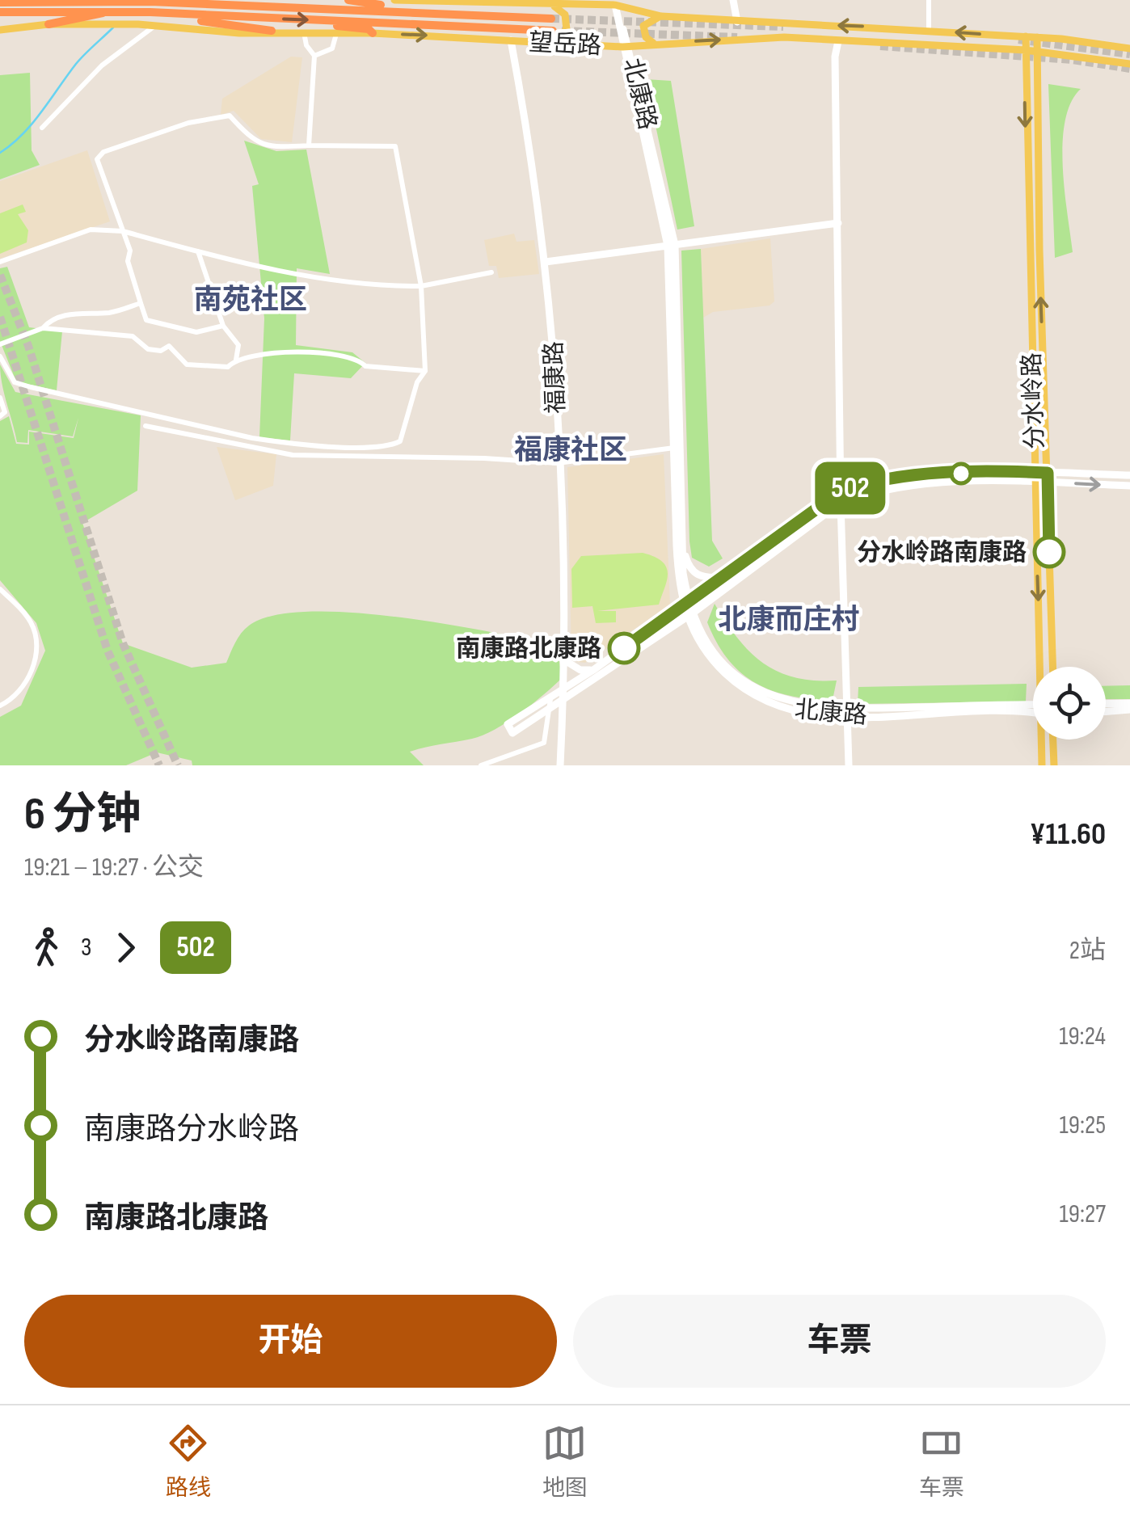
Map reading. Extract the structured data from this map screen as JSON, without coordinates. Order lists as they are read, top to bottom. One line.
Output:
{"streets":{"main road":["望岳路","分水岭路"],"street":["北康路","福康路"]},"crossings":[["望岳路","北康路"],["望岳路","福康路"],["望岳路","分水岭路"]],"districts":["南苑社区","福康社区","北康而庄村"],"places":["分水岭路南康路","南康路北康路"],"lines":["bus line 502"],"page":{"on_map":"502","heading":["6 分钟","19:21 – 19:27 · 公交","¥11.60"],"legs":["3","502","2站"],"list":[{"name":"分水岭路南康路","value":"19:24"},{"name":"南康路分水岭路","value":"19:25"},{"name":"南康路北康路","value":"19:27"}],"buttons":["开始","车票"],"tabs":["路线","地图","车票"]}}
